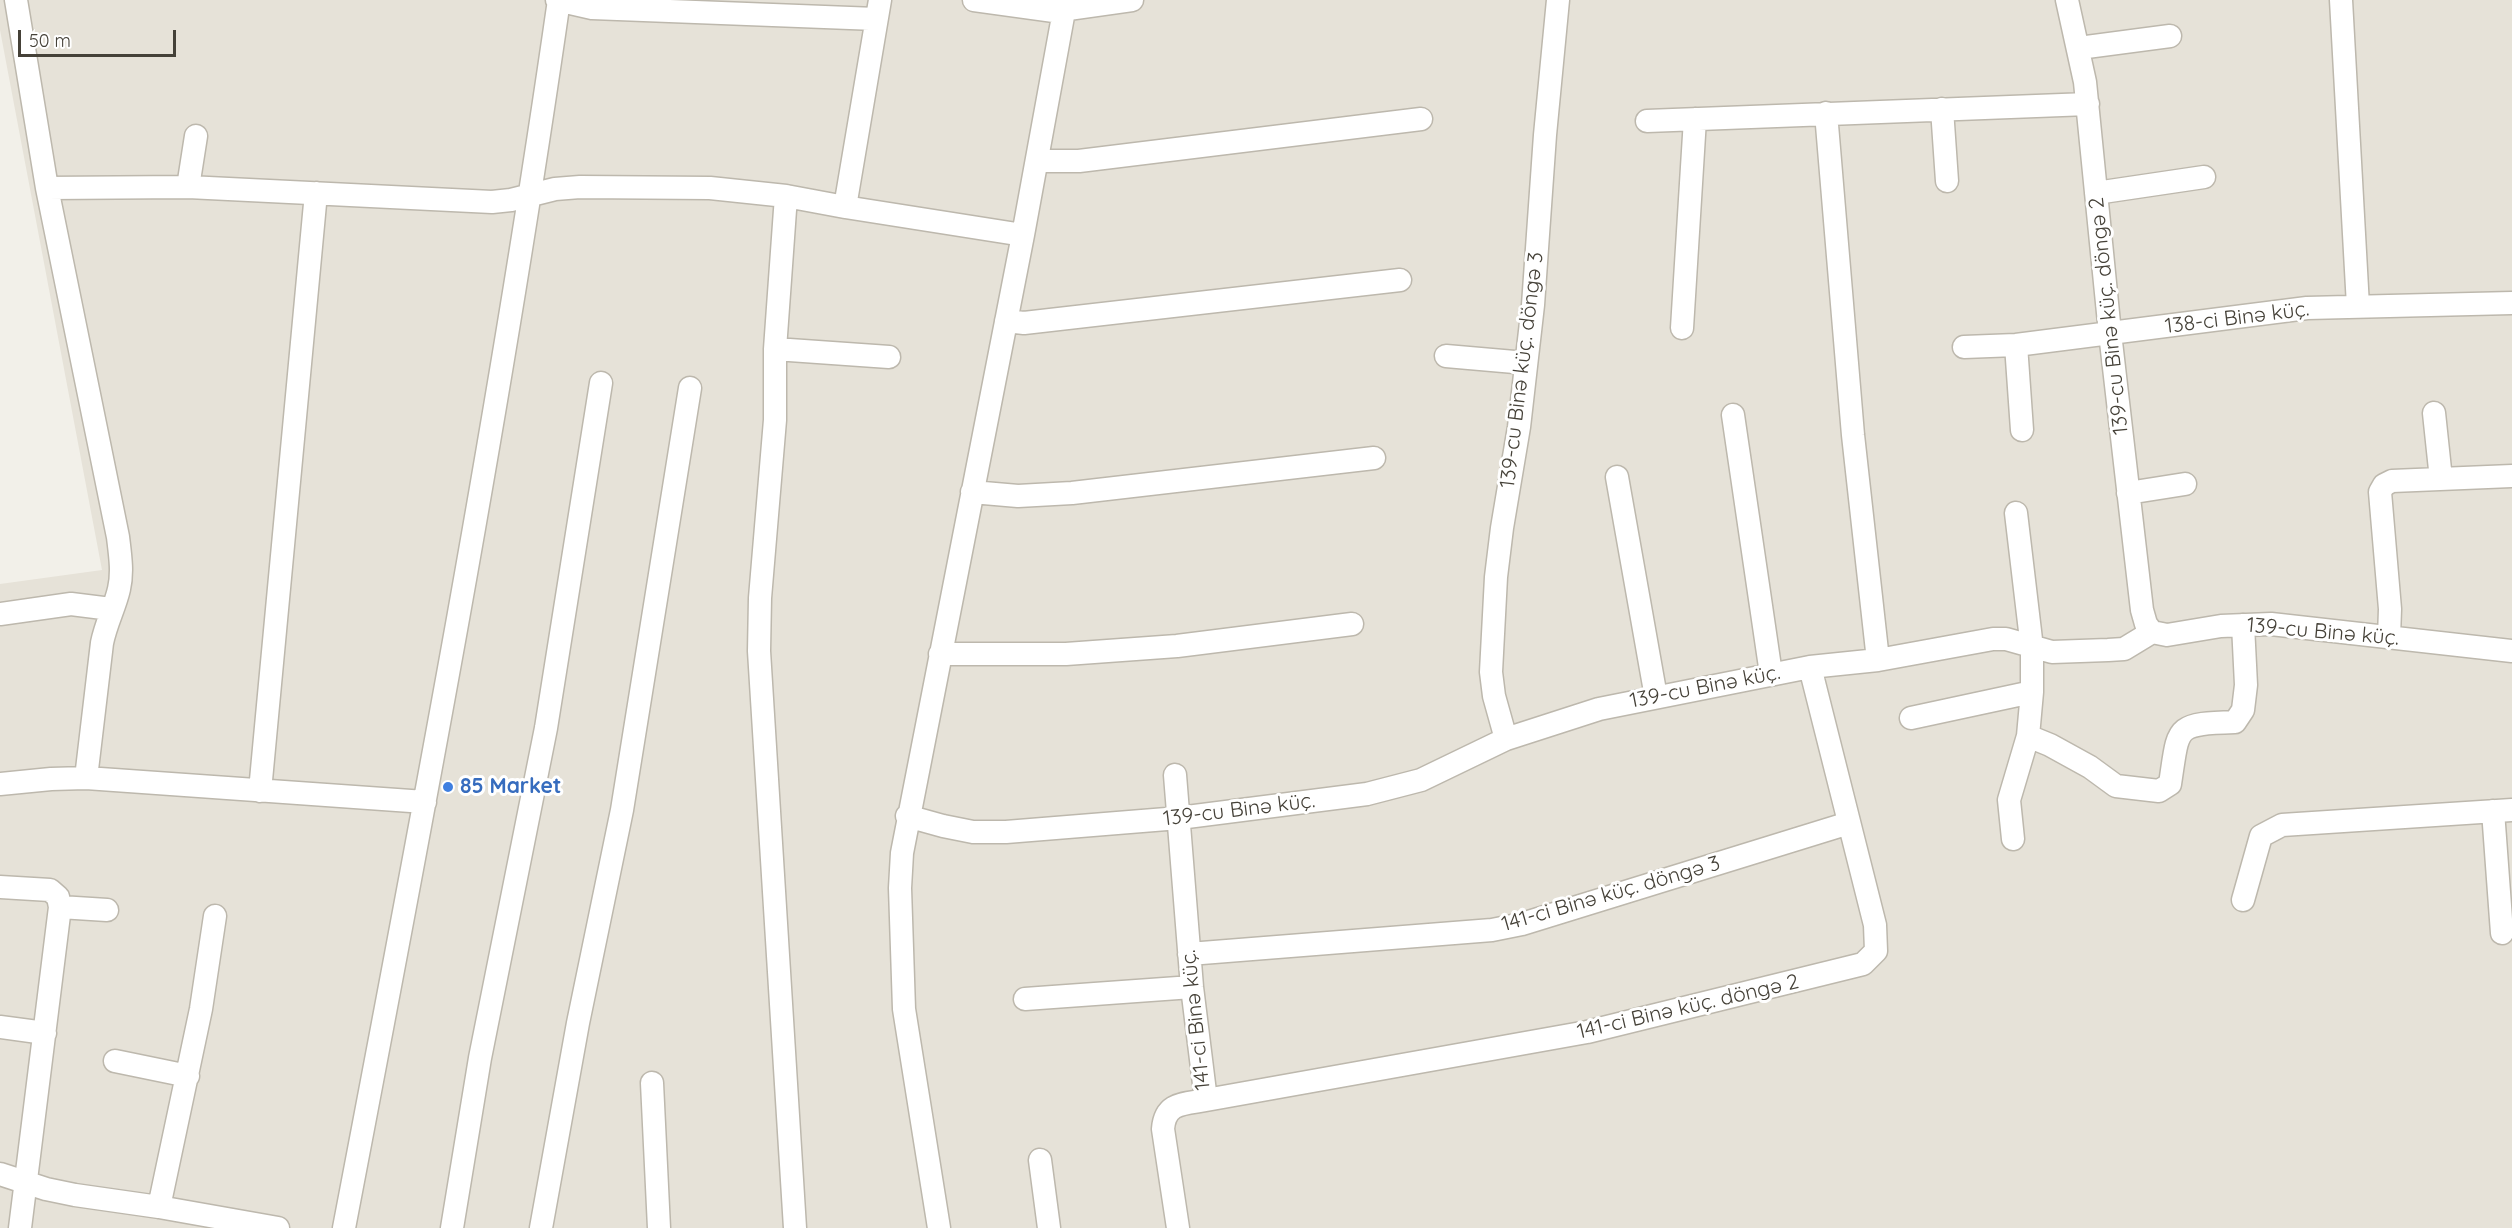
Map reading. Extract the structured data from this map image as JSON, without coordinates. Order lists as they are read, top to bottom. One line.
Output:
{"streets":{"street":["139-cu Binə küç. döngə 2","138-ci Binə küç.","139-cu Binə küç. döngə 3","139-cu Binə küç.","141-ci Binə küç. döngə 3","141-ci Binə küç. döngə 2","141-ci Binə küç."]},"crossings":[["139-cu Binə küç. döngə 2","138-ci Binə küç."],["139-cu Binə küç. döngə 2","139-cu Binə küç."],["139-cu Binə küç. döngə 3","139-cu Binə küç."],["139-cu Binə küç.","141-ci Binə küç. döngə 2"],["139-cu Binə küç.","141-ci Binə küç."],["141-ci Binə küç. döngə 3","141-ci Binə küç. döngə 2"],["141-ci Binə küç. döngə 3","141-ci Binə küç."],["141-ci Binə küç. döngə 2","141-ci Binə küç."]],"places":["85 Market"],"scale_bar":"50 m"}
